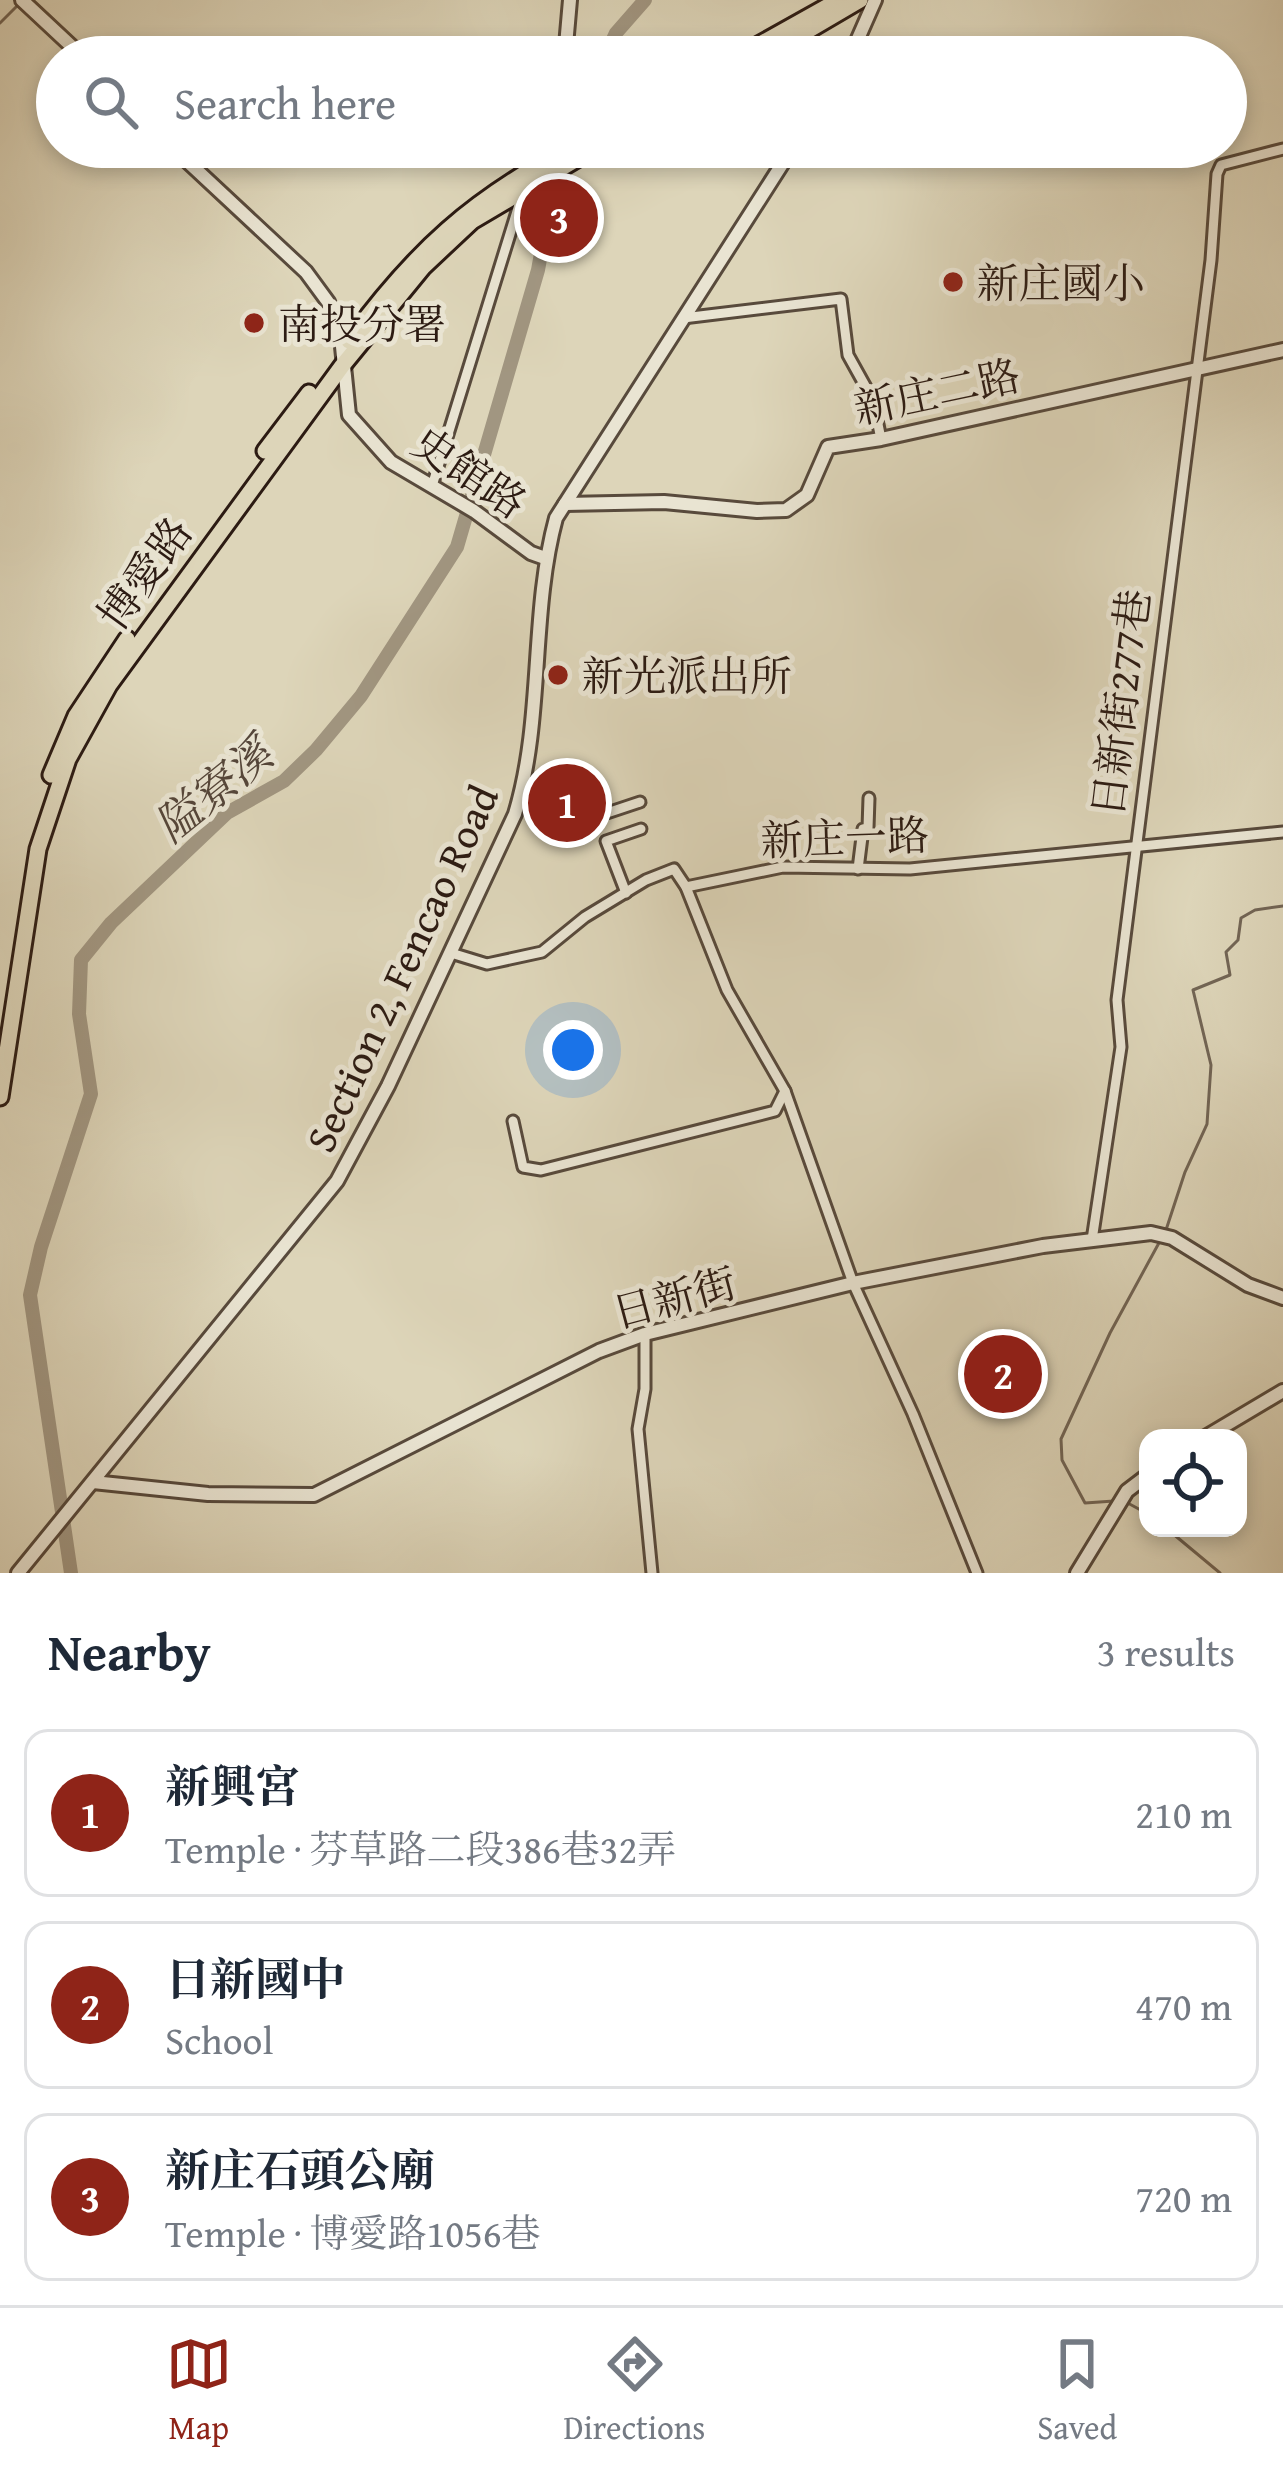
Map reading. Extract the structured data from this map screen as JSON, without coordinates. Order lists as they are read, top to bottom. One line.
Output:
{"streets":{"main road":["博愛路"],"street":["新庄二路","史館路","日新街277巷","新庄一路","Section 2, Fencao Road","日新街"]},"crossings":[["新庄二路","日新街277巷"],["新庄二路","Section 2, Fencao Road"],["史館路","博愛路"],["史館路","Section 2, Fencao Road"],["日新街277巷","新庄一路"],["日新街277巷","日新街"],["新庄一路","Section 2, Fencao Road"],["Section 2, Fencao Road","日新街"]],"water":["隘寮溪"],"places":["新庄國小","南投分署","新光派出所"],"page":{"search":"Search here","pins":["3","1","2"],"heading":["Nearby","3 results"],"list":[{"mark":"1","name":"新興宮","note":"Temple · 芬草路二段386巷32弄","value":"210 m"},{"mark":"2","name":"日新國中","note":"School","value":"470 m"},{"mark":"3","name":"新庄石頭公廟","note":"Temple · 博愛路1056巷","value":"720 m"}],"nav":["Map","Directions","Saved"]}}
